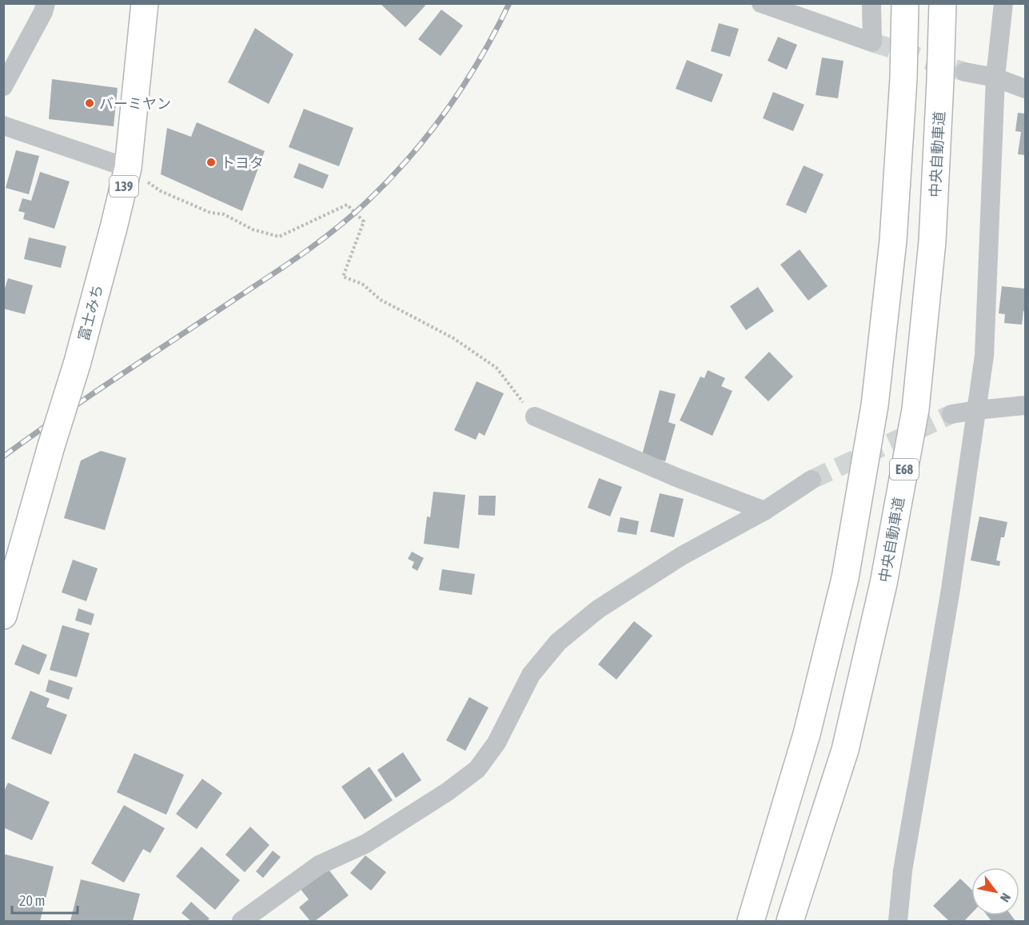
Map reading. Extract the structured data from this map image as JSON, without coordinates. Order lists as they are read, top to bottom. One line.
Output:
{"streets":{"highway":["中央自動車道","139","富士みち","E68"]},"places":["バーミヤン","トヨタ"],"scale_bar":"20 m","north":"bottom right"}
